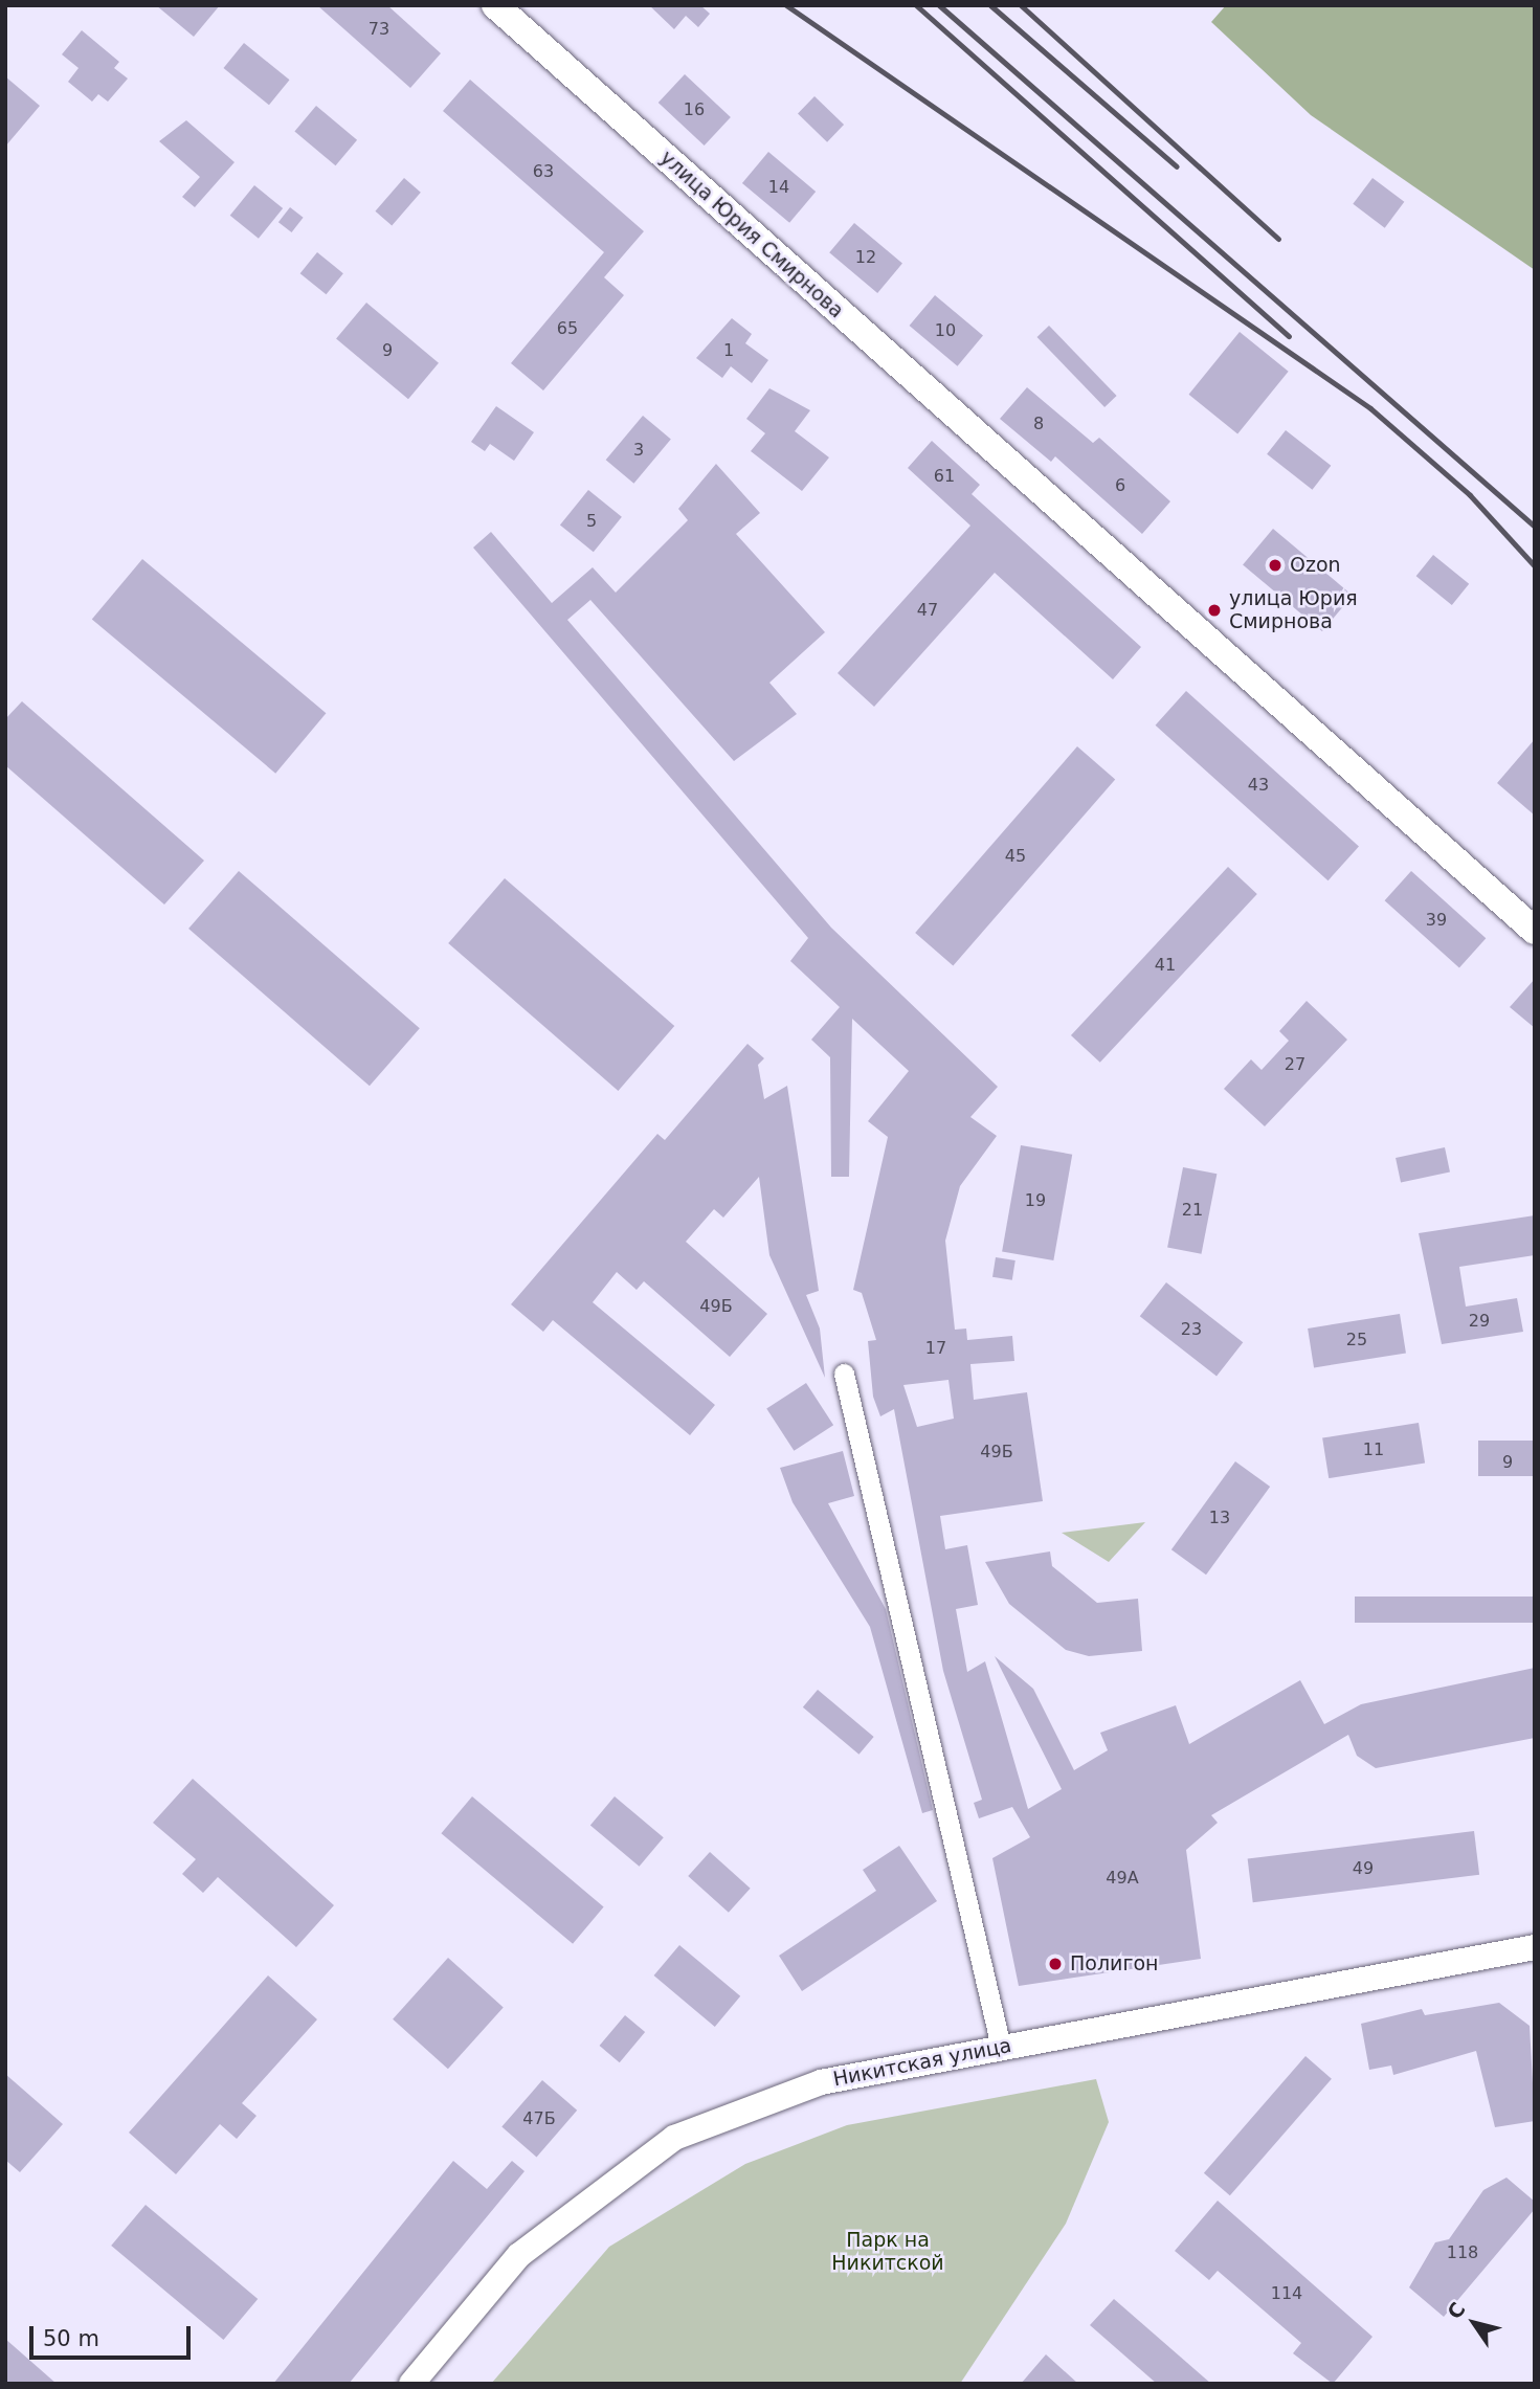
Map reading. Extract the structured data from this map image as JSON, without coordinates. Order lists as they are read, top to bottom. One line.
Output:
{"streets":{"main road":["улица Юрия Смирнова"],"street":["Никитская улица"]},"parks":["Парк на Никитской"],"places":["Ozon","улица Юрия Смирнова","Полигон"],"house_numbers":["73","16","63","14","12","65","10","9","1","8","3","61","6","5","47","43","45","39","41","27","19","21","49Б","29","23","25","17","11","49Б","9","13","49","49А","47Б","118","114"],"scale_bar":"50 m","north":"top left"}
